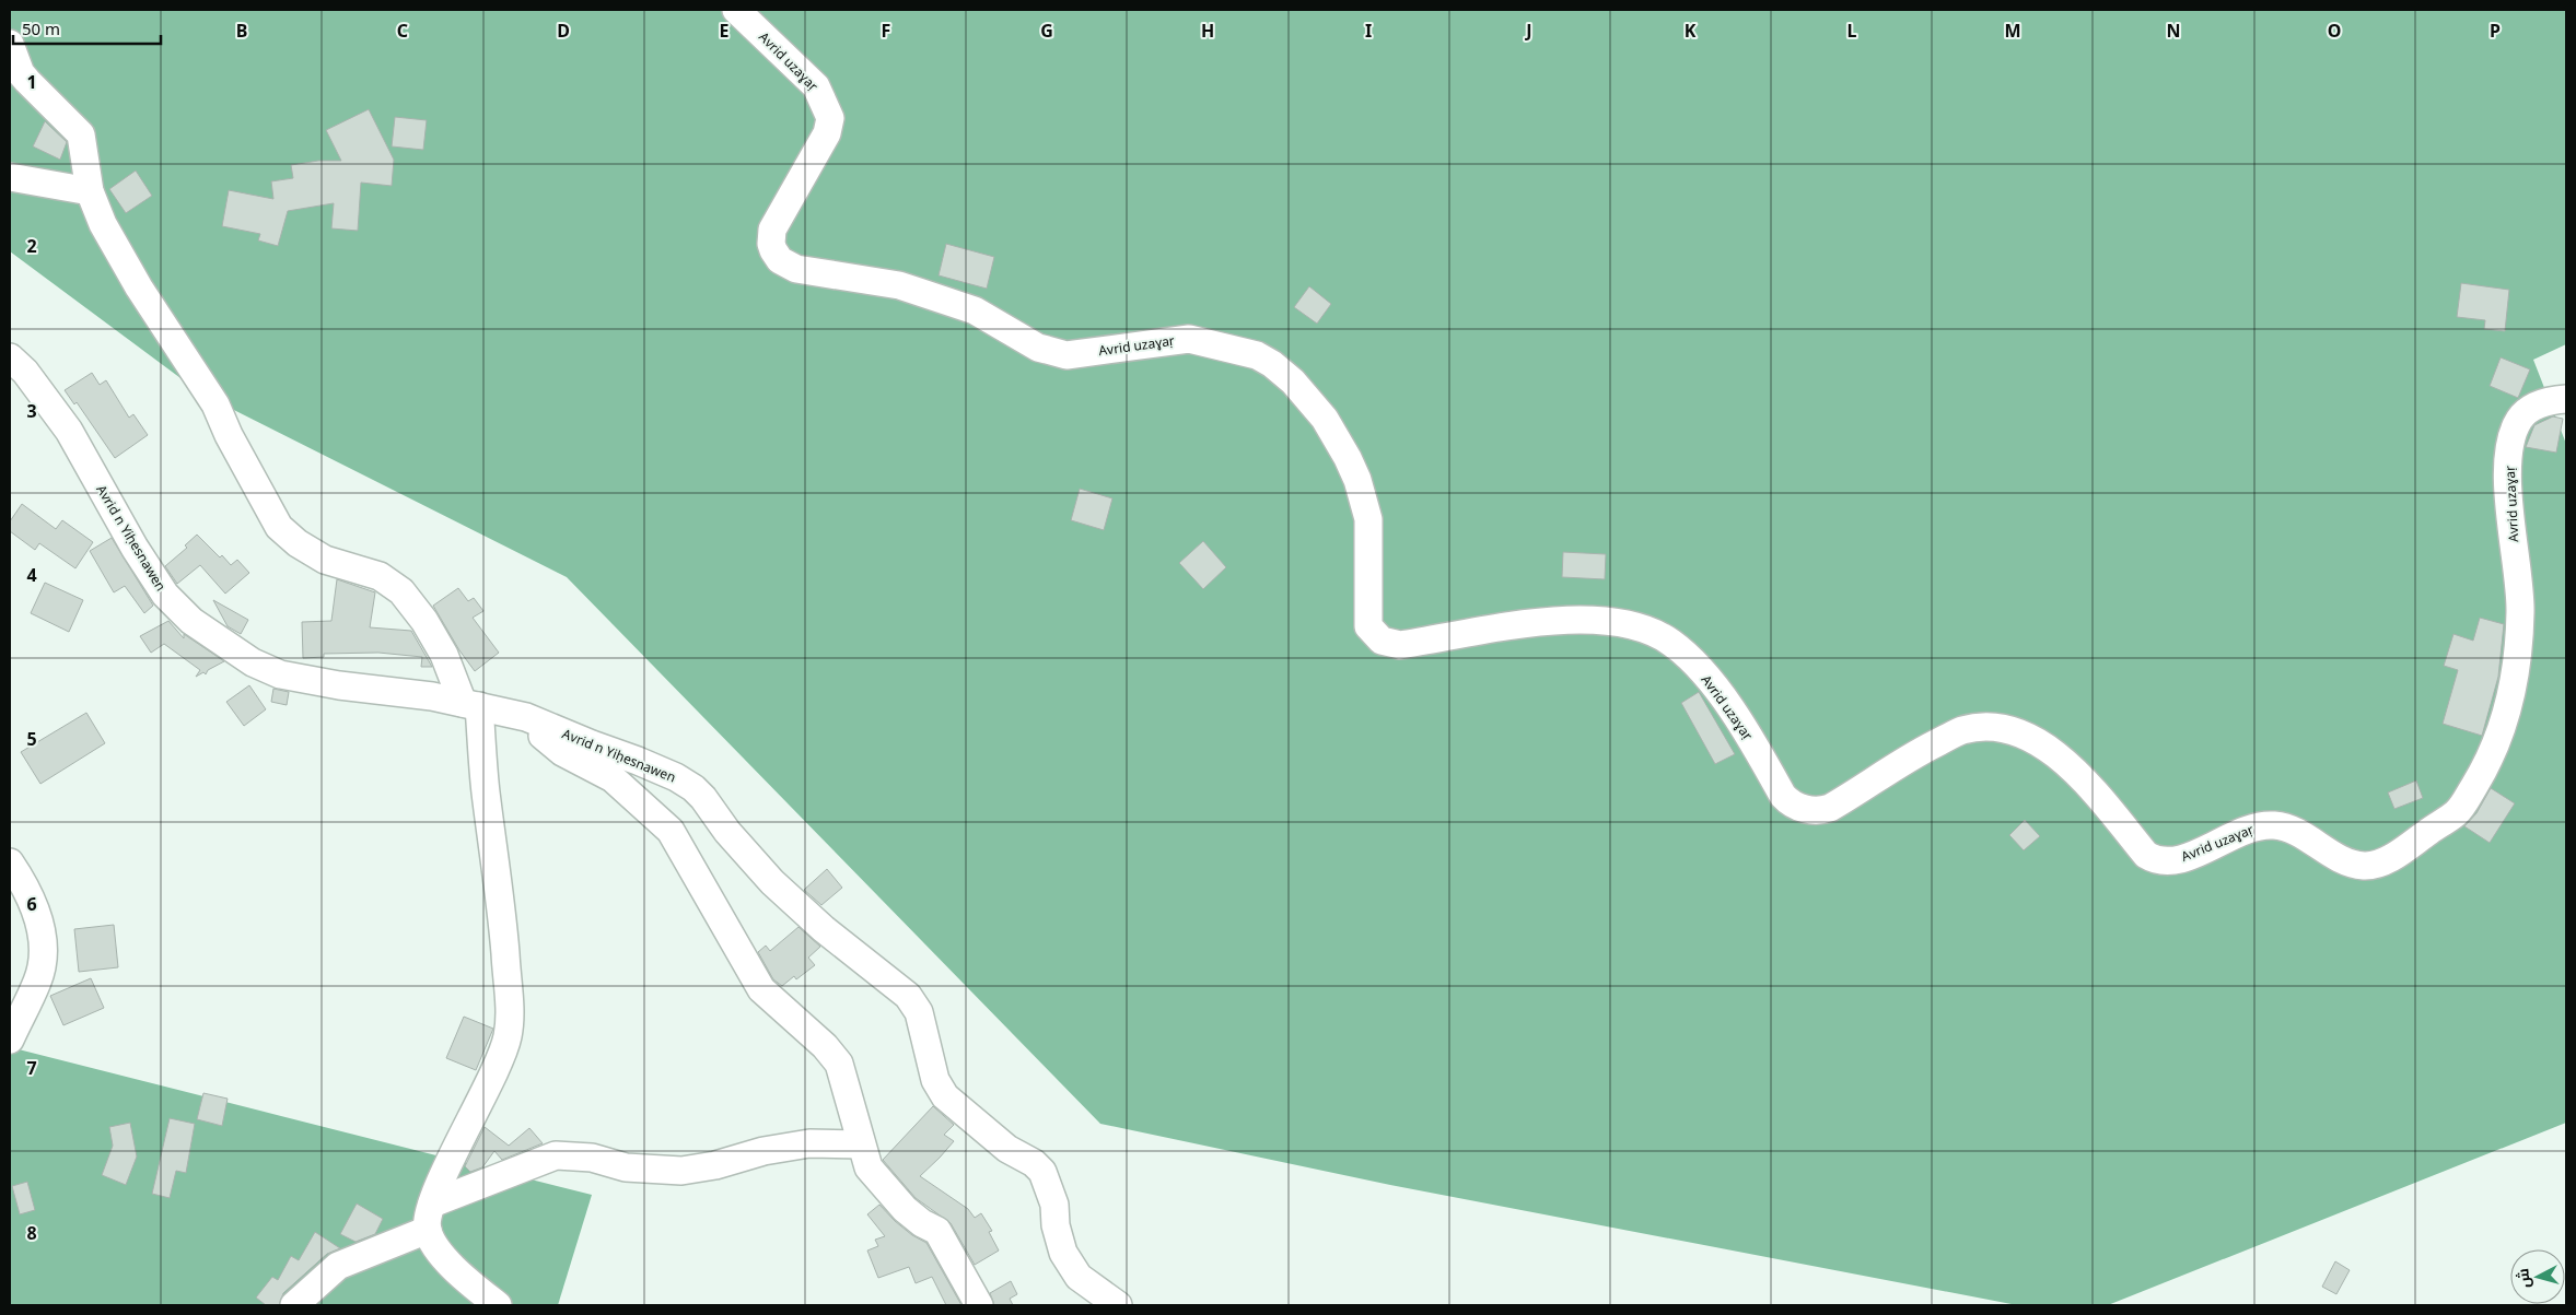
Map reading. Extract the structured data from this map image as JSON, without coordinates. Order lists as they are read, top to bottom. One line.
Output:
{"streets":{"street":["Avrid uzaɣaṛ","Avrid n Yiḥesnawen"]},"scale_bar":"50 m","north":"left","grid":{"columns":["B","C","D","E","F","G","H","I","J","K","L","M","N","O","P"],"rows":["1","2","3","4","5","6","7","8"]}}
